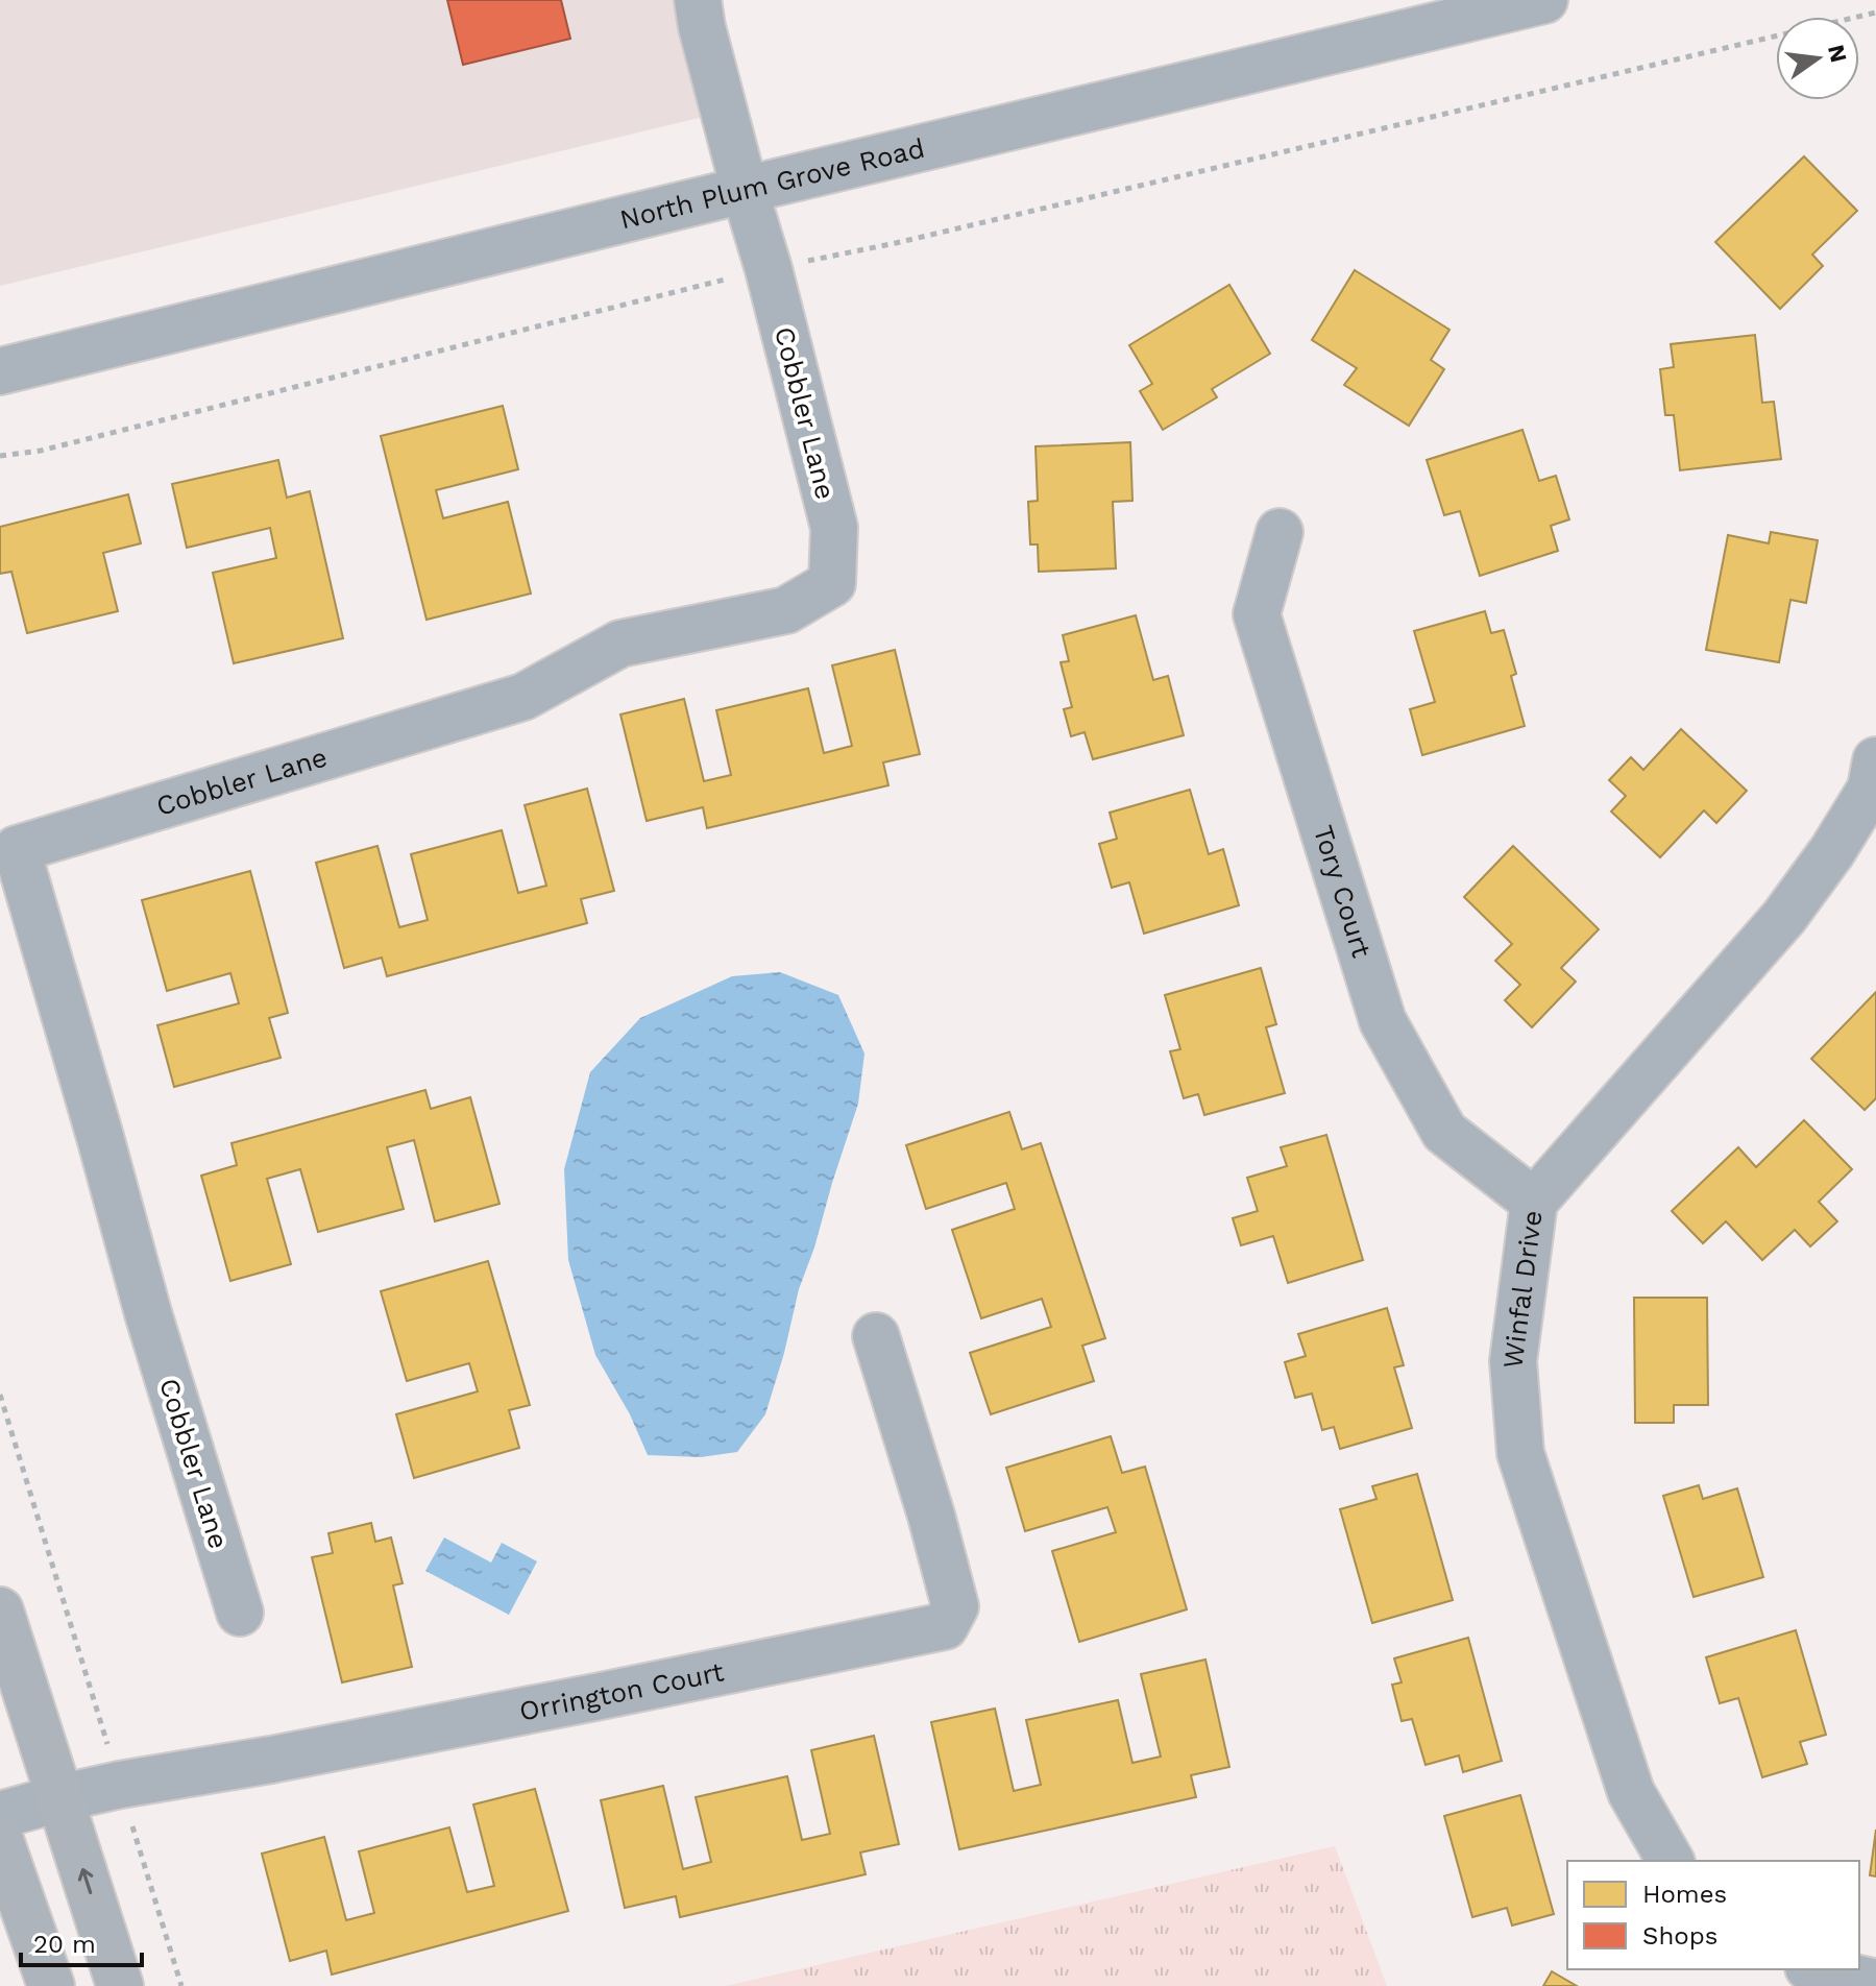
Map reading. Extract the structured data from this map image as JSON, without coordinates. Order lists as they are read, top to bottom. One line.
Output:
{"streets":{"street":["North Plum Grove Road","Cobbler Lane","Tory Court","Winfal Drive","Orrington Court"]},"crossings":[["North Plum Grove Road","Cobbler Lane"],["Tory Court","Winfal Drive"]],"legend":["Homes","Shops"],"scale_bar":"20 m","north":"right"}
